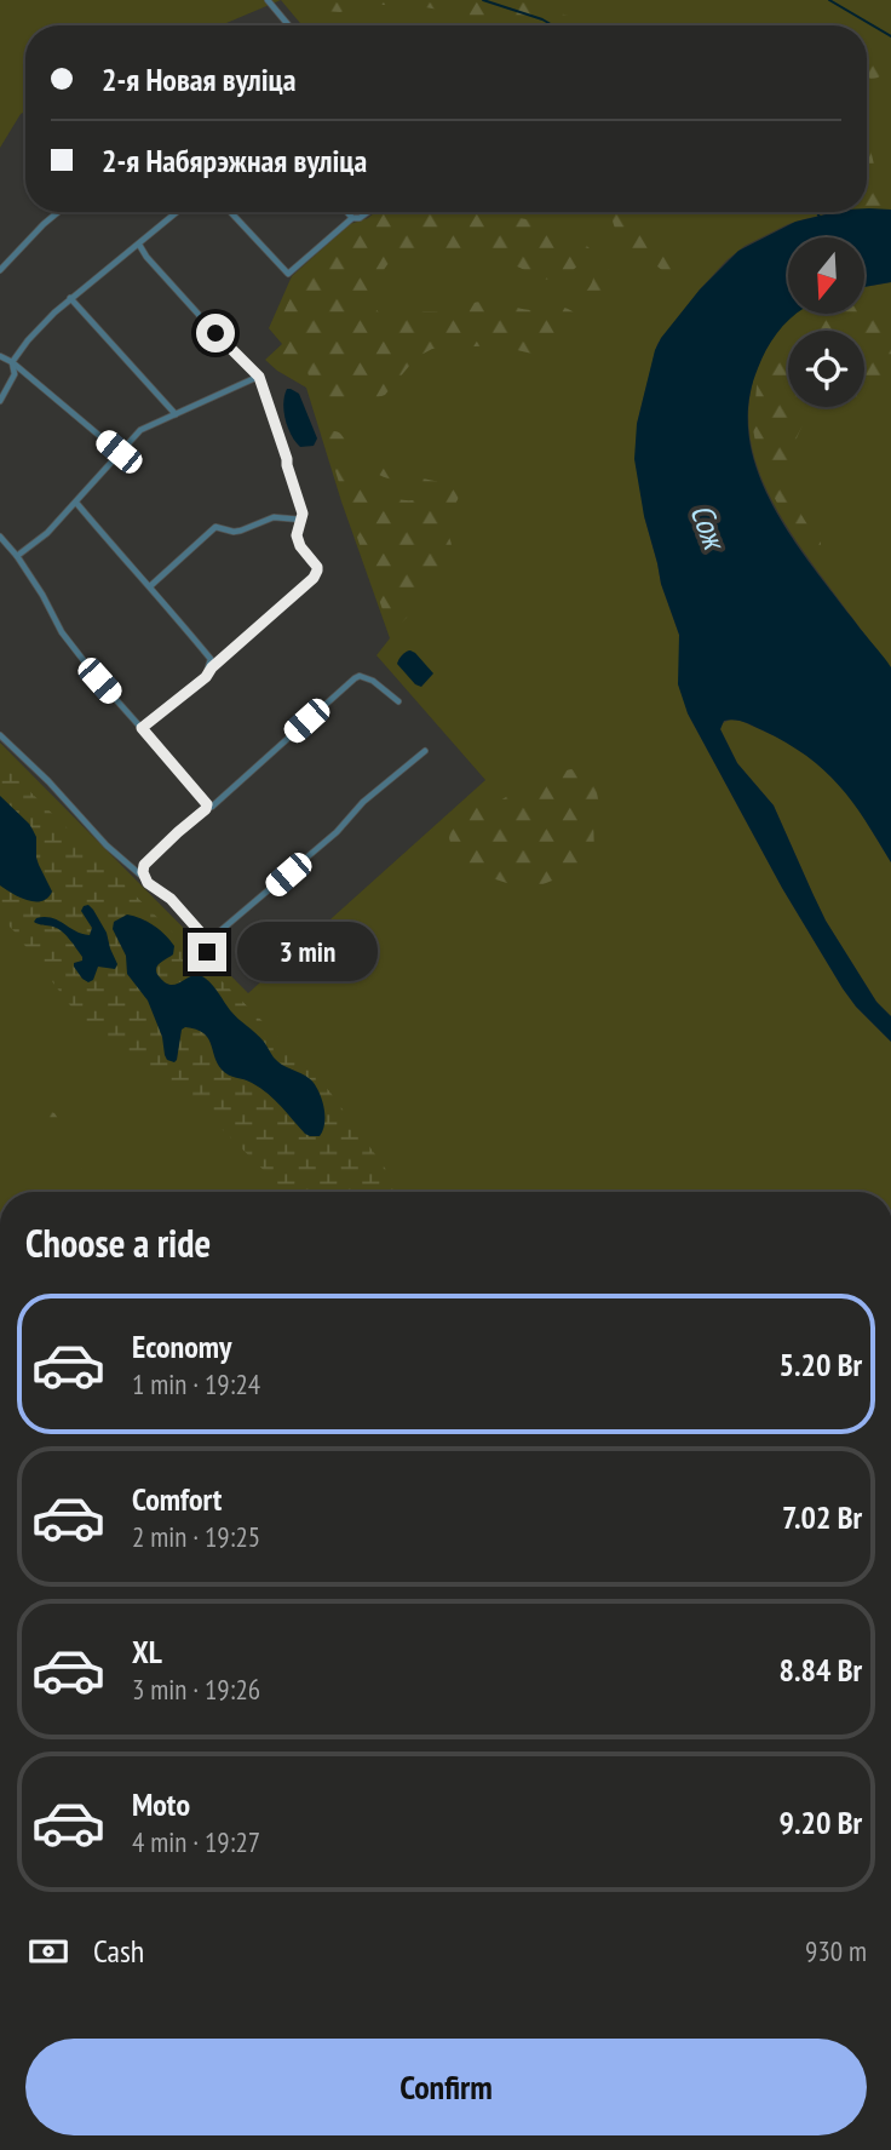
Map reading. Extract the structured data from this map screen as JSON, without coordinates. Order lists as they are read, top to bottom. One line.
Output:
{"water":["Сож"],"north":"bottom","page":{"banner":["2-я Новая вуліца","2-я Набярэжная вуліца"],"bubble":"3 min","heading":"Choose a ride","list":[{"name":"Economy","note":"1 min · 19:24","value":"5.20 Br"},{"name":"Comfort","note":"2 min · 19:25","value":"7.02 Br"},{"name":"XL","note":"3 min · 19:26","value":"8.84 Br"},{"name":"Moto","note":"4 min · 19:27","value":"9.20 Br"}],"pay":["Cash","930 m"],"buttons":"Confirm"}}
